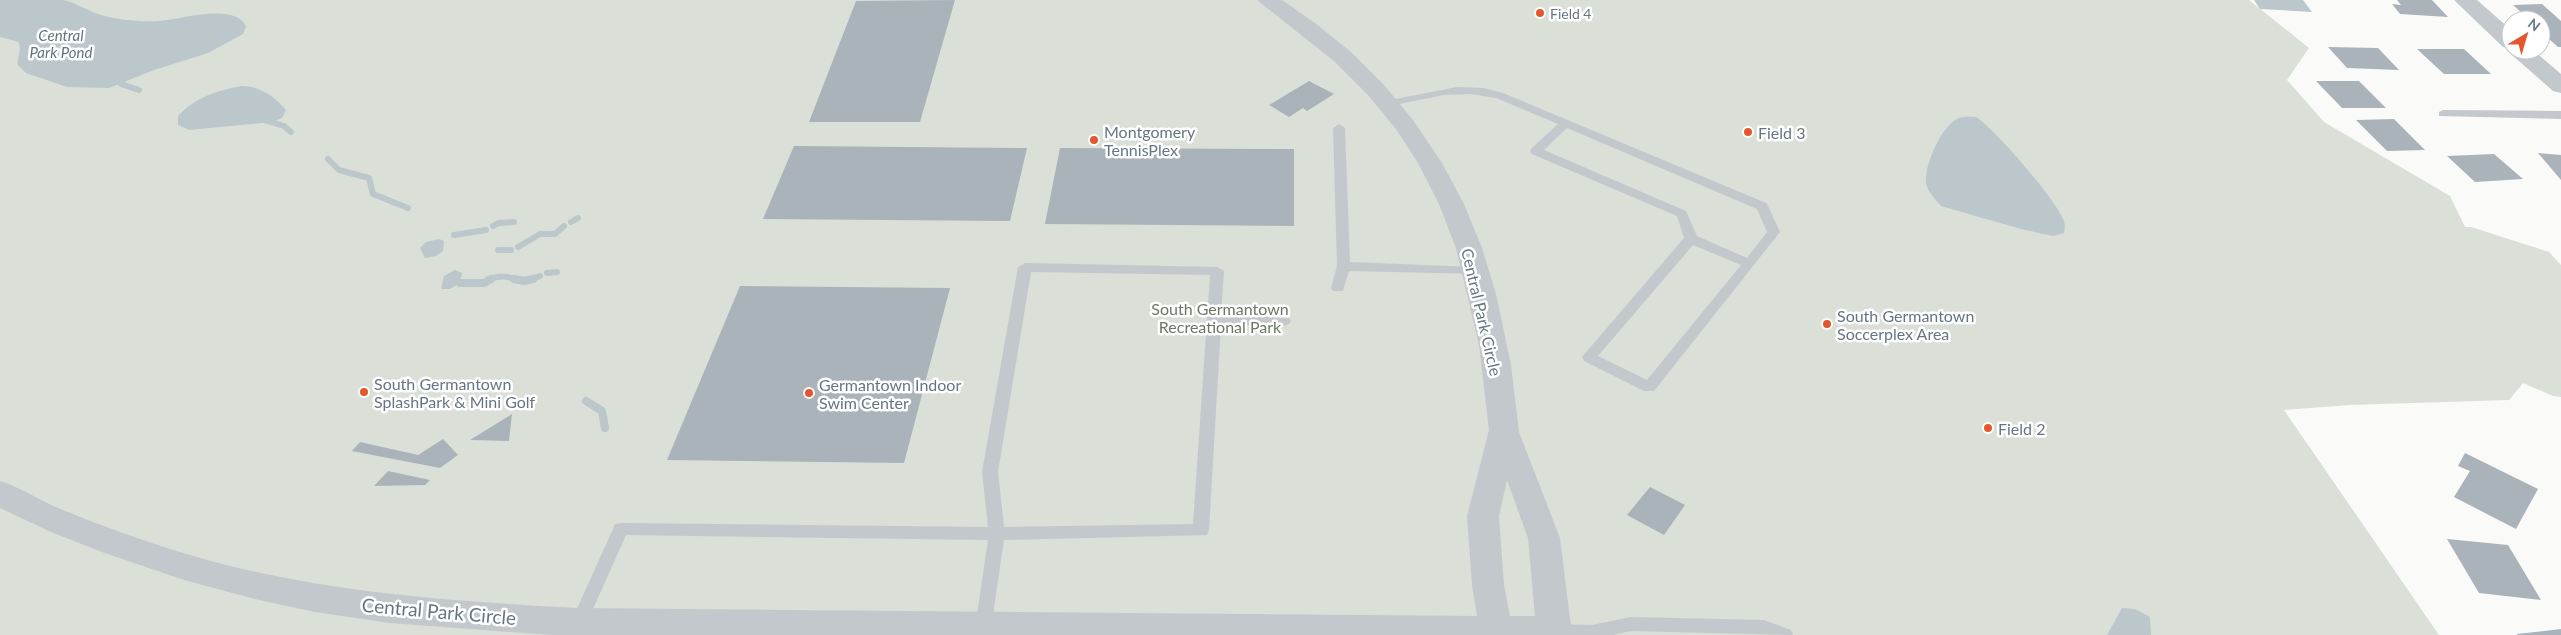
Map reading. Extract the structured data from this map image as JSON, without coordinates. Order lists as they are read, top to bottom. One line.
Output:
{"streets":{"street":["Central Park Circle"]},"water":["Central Park Pond"],"parks":["South Germantown Recreational Park"],"places":["Field 4","Field 3","Montgomery TennisPlex","South Germantown Soccerplex Area","South Germantown SplashPark & Mini Golf","Germantown Indoor Swim Center","Field 2"],"north":"top right"}
